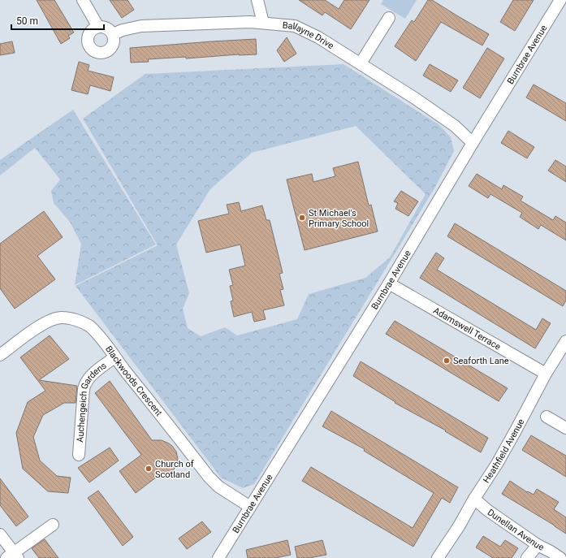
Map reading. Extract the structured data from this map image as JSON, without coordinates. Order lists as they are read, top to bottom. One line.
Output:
{"streets":{"street":["Ballayne Drive","Burnbrae Avenue","Adamswell Terrace","Blackwoods Crescent","Auchengeich Gardens","Heathfield Avenue","Dunellan Avenue"]},"crossings":[["Ballayne Drive","Burnbrae Avenue"],["Burnbrae Avenue","Adamswell Terrace"],["Burnbrae Avenue","Blackwoods Crescent"],["Adamswell Terrace","Heathfield Avenue"],["Blackwoods Crescent","Auchengeich Gardens"],["Heathfield Avenue","Dunellan Avenue"]],"places":["St Michael's Primary School","Seaforth Lane","Church of Scotland"],"scale_bar":"50 m"}
